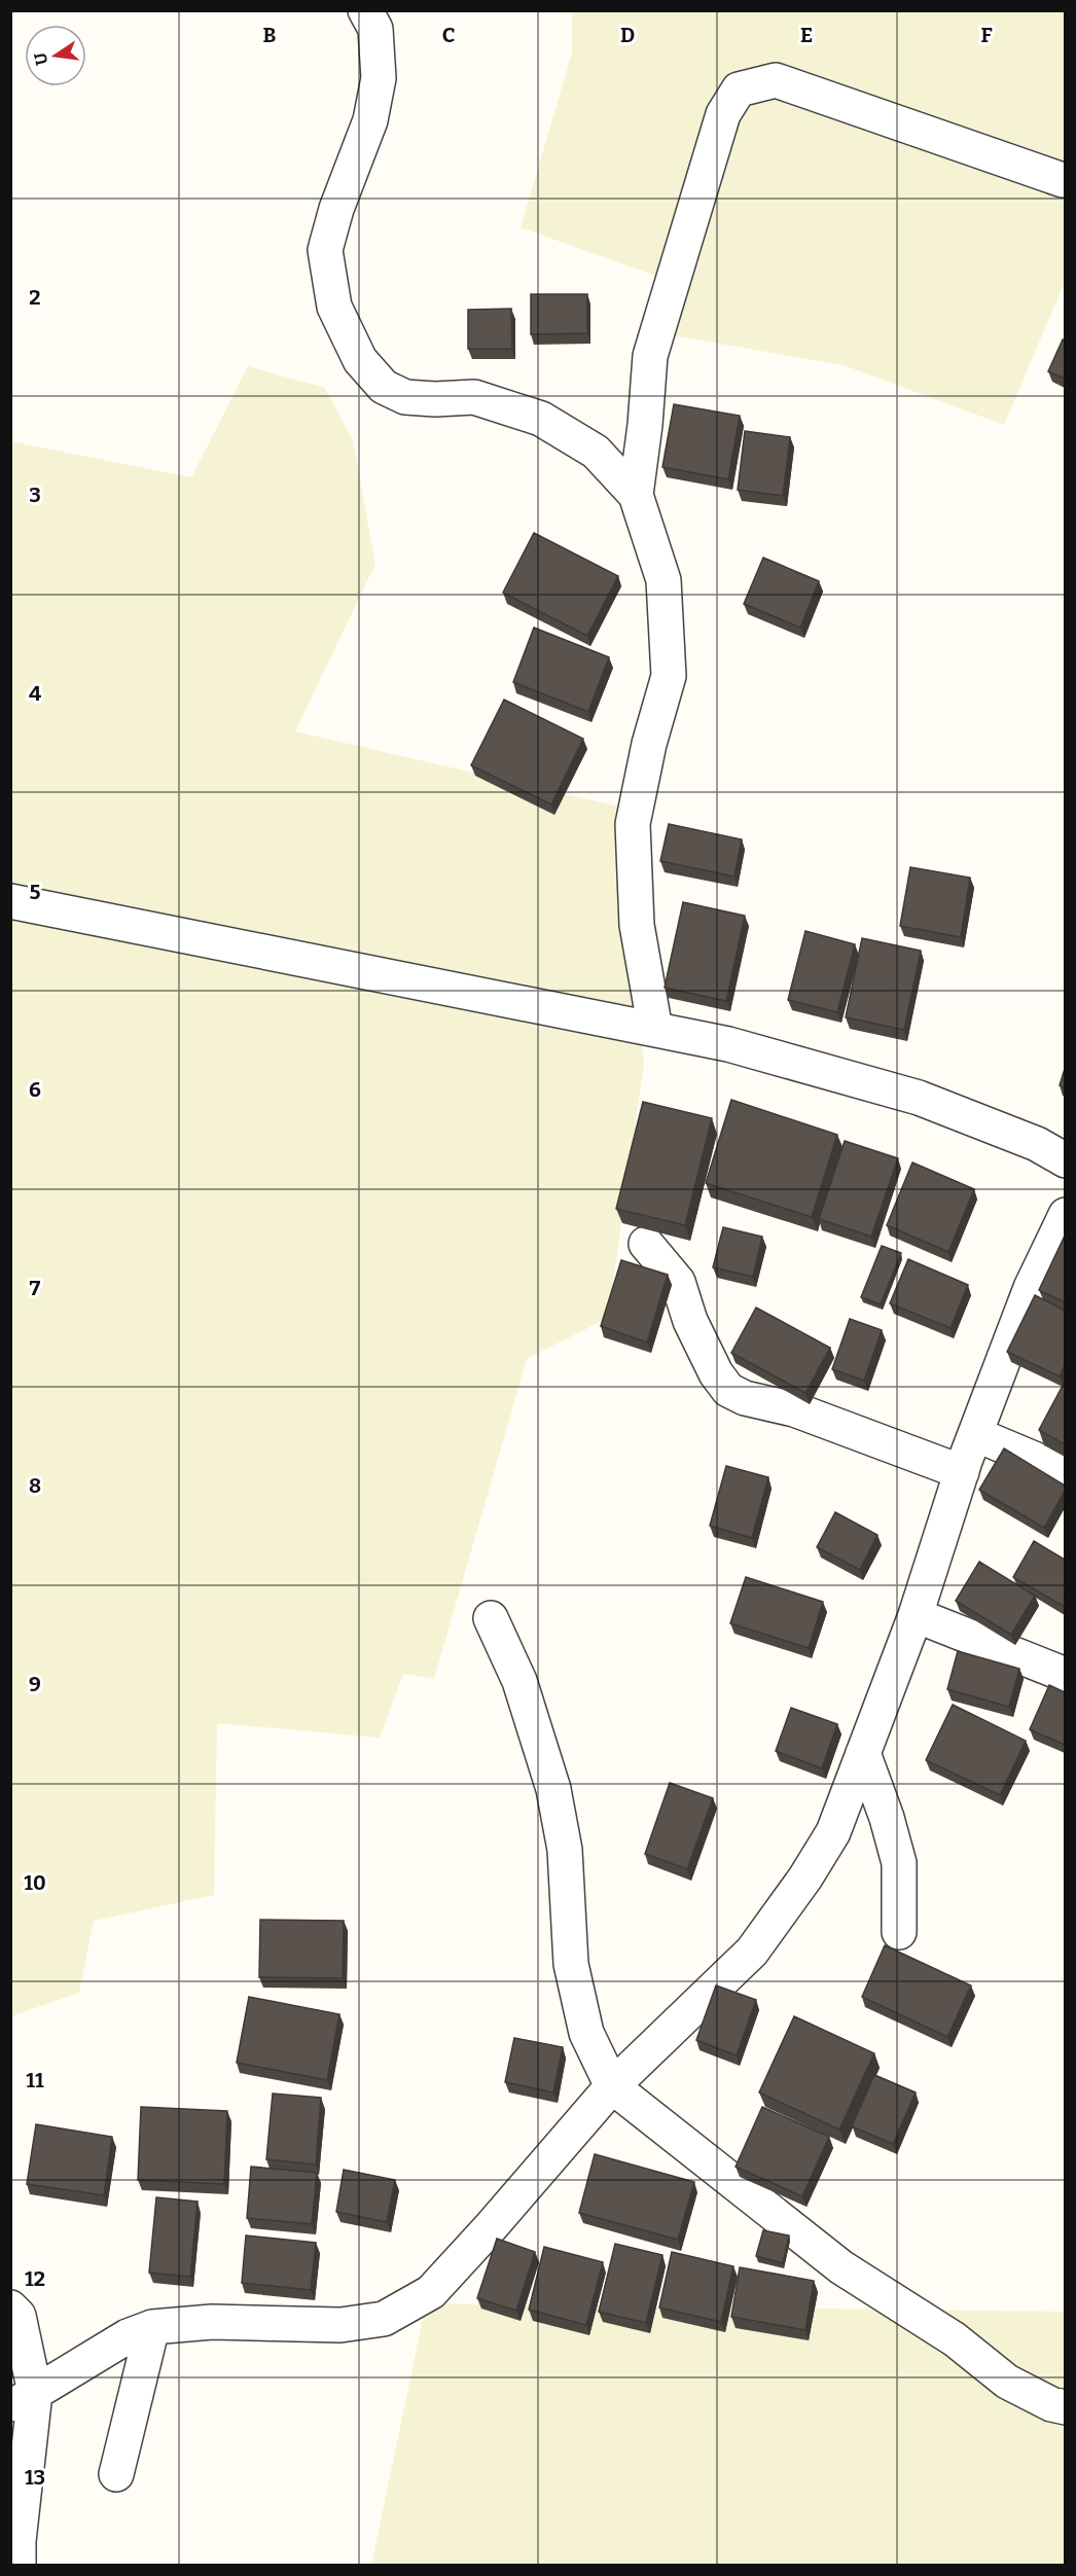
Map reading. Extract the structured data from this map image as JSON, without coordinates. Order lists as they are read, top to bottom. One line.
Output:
{"north":"left","grid":{"columns":["B","C","D","E","F"],"rows":["2","3","4","5","6","7","8","9","10","11","12","13"]}}
